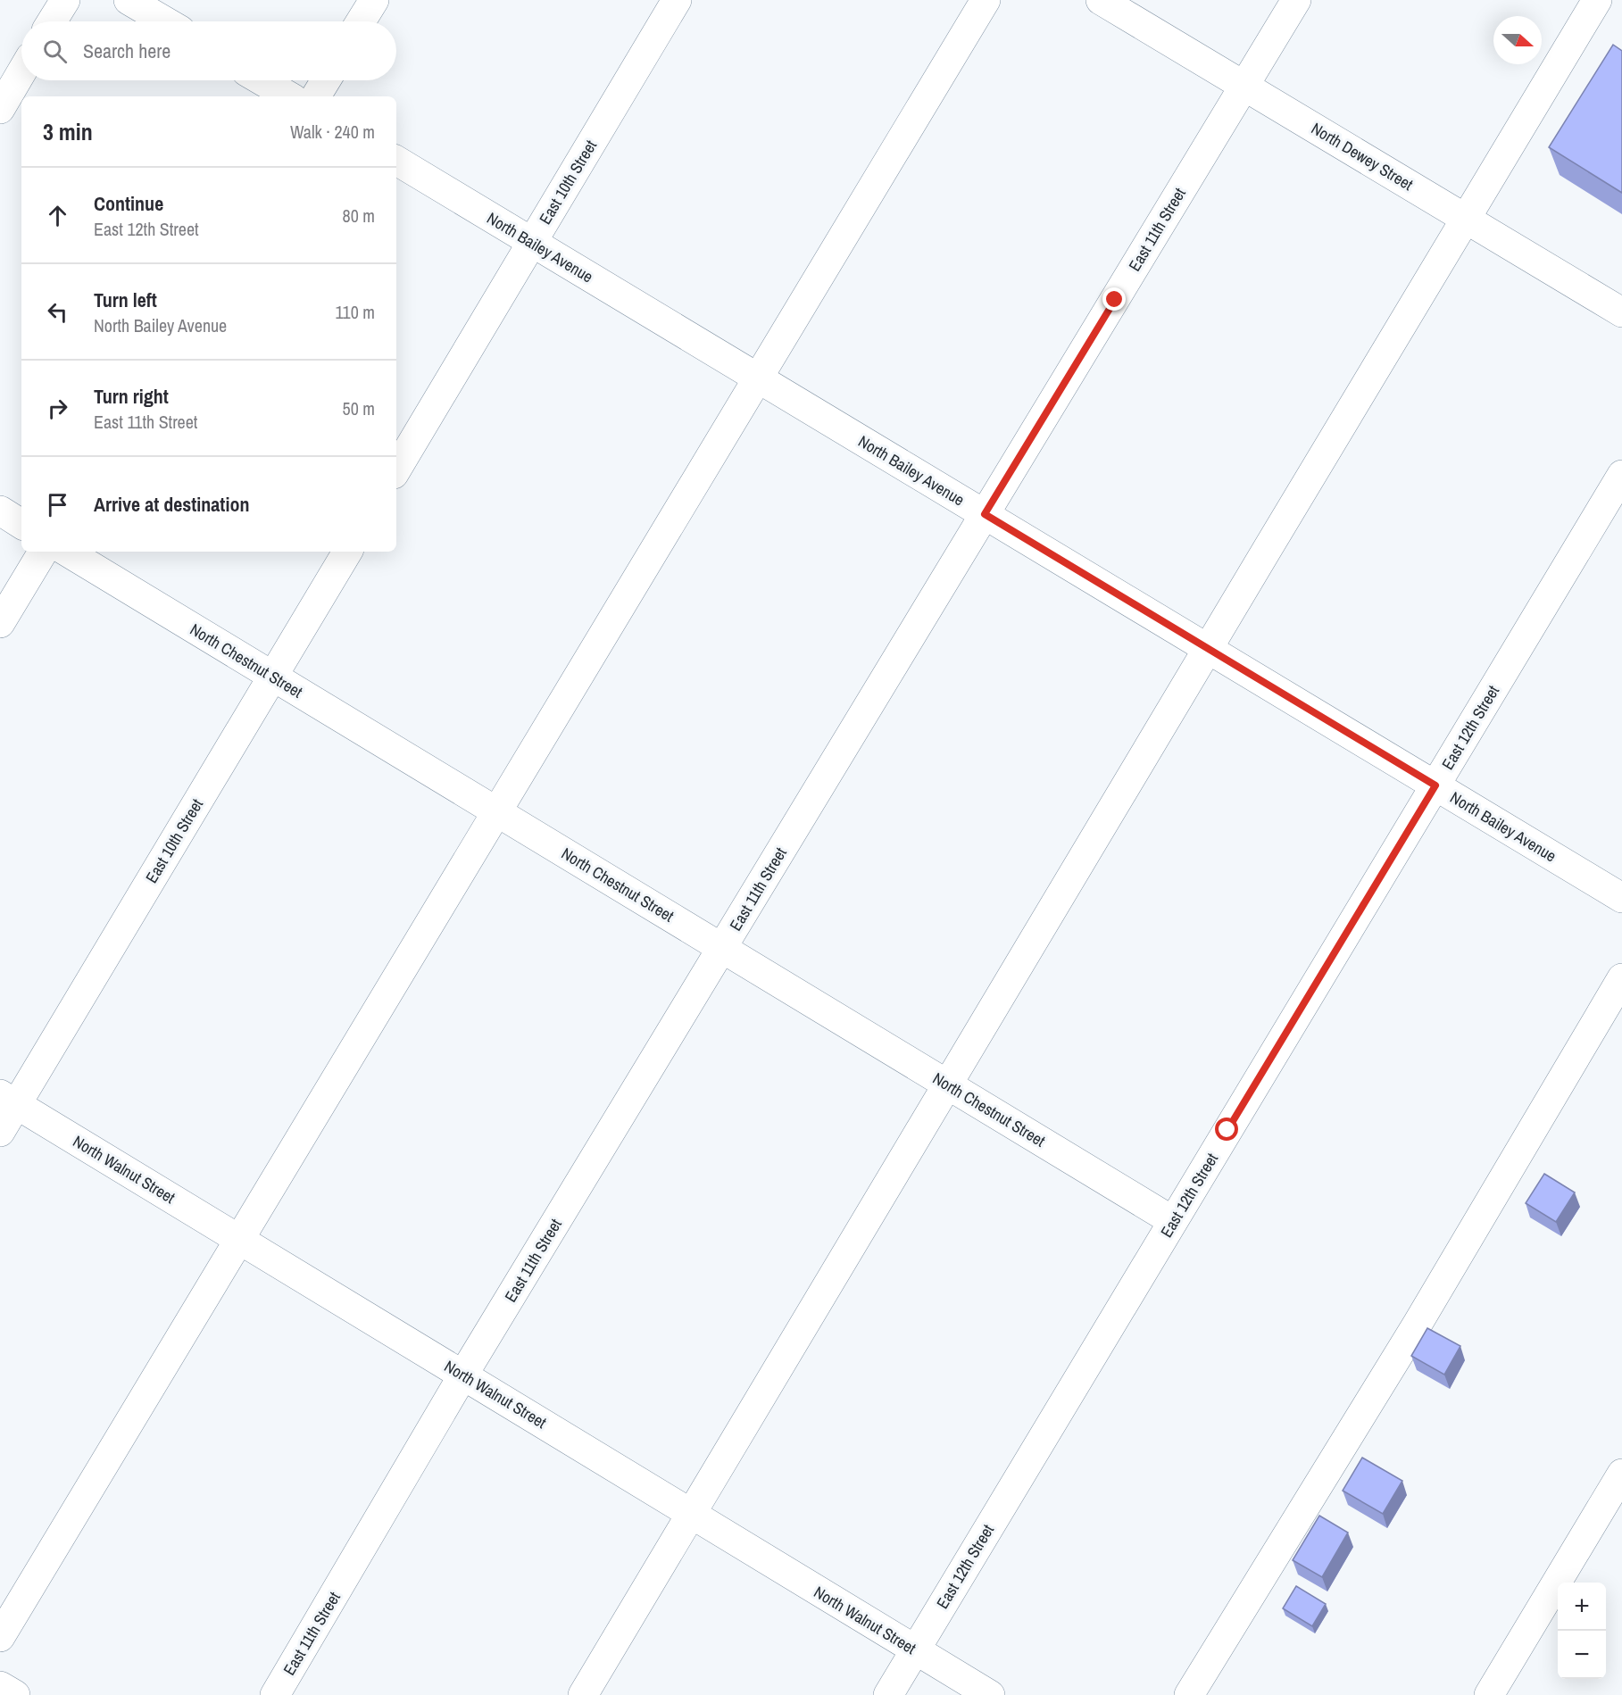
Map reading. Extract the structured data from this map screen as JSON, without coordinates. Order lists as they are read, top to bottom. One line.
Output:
{"streets":{"street":["North Dewey Street","East 10th Street","East 11th Street","North Bailey Avenue","North Chestnut Street","East 12th Street","North Walnut Street"]},"crossings":[["North Dewey Street","East 11th Street"],["East 10th Street","North Bailey Avenue"],["East 10th Street","North Chestnut Street"],["East 10th Street","North Walnut Street"],["East 11th Street","North Bailey Avenue"],["East 11th Street","North Chestnut Street"],["East 11th Street","North Walnut Street"],["North Bailey Avenue","East 12th Street"],["North Chestnut Street","East 12th Street"],["East 12th Street","North Walnut Street"]],"north":"right","page":{"search":"Search here","heading":["3 min","Walk · 240 m"],"list":[["Continue","East 12th Street","80 m"],["Turn left","North Bailey Avenue","110 m"],["Turn right","East 11th Street","50 m"],"Arrive at destination"],"map_buttons":["+","−"]}}
